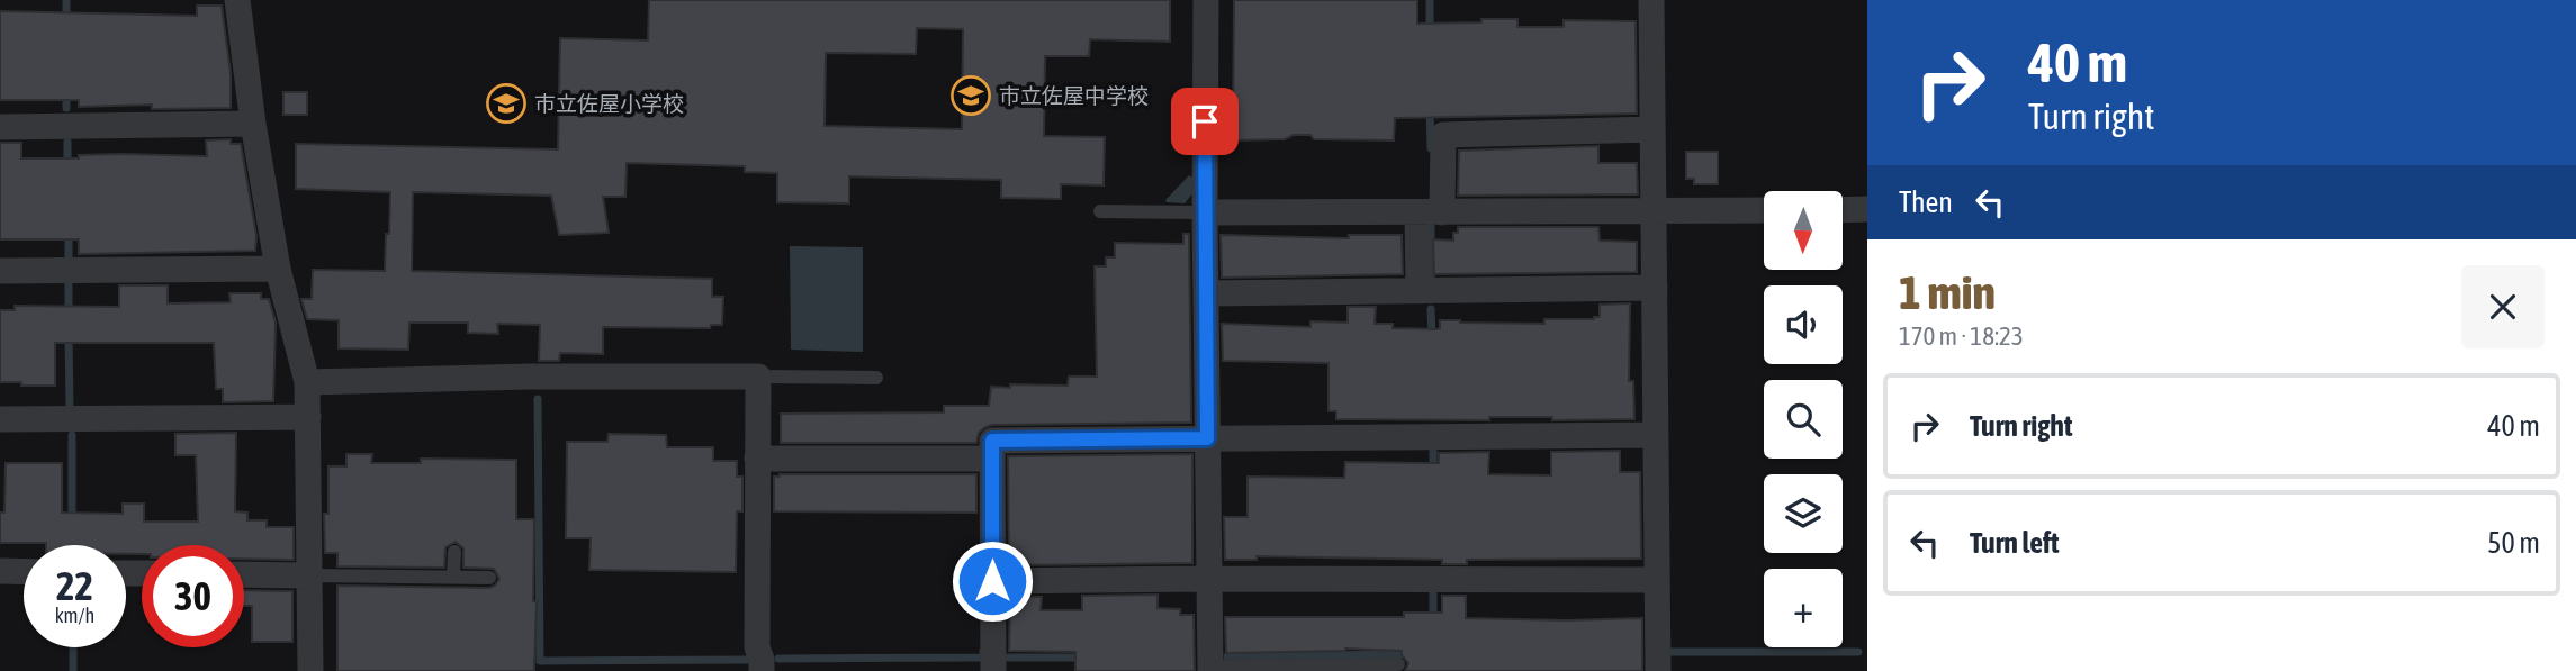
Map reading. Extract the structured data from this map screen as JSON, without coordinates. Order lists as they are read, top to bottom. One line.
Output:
{"places":{"school or university":["市立佐屋中学校","市立佐屋小学校"]},"north":"bottom","page":{"turn":["40 m","Turn right"],"then":"Then","map_buttons":"+","heading":["1 min","170 m · 18:23"],"list":[{"name":"Turn right","value":"40 m"},{"name":"Turn left","value":"50 m"}],"speed":"22 km/h","limit":"30"}}
